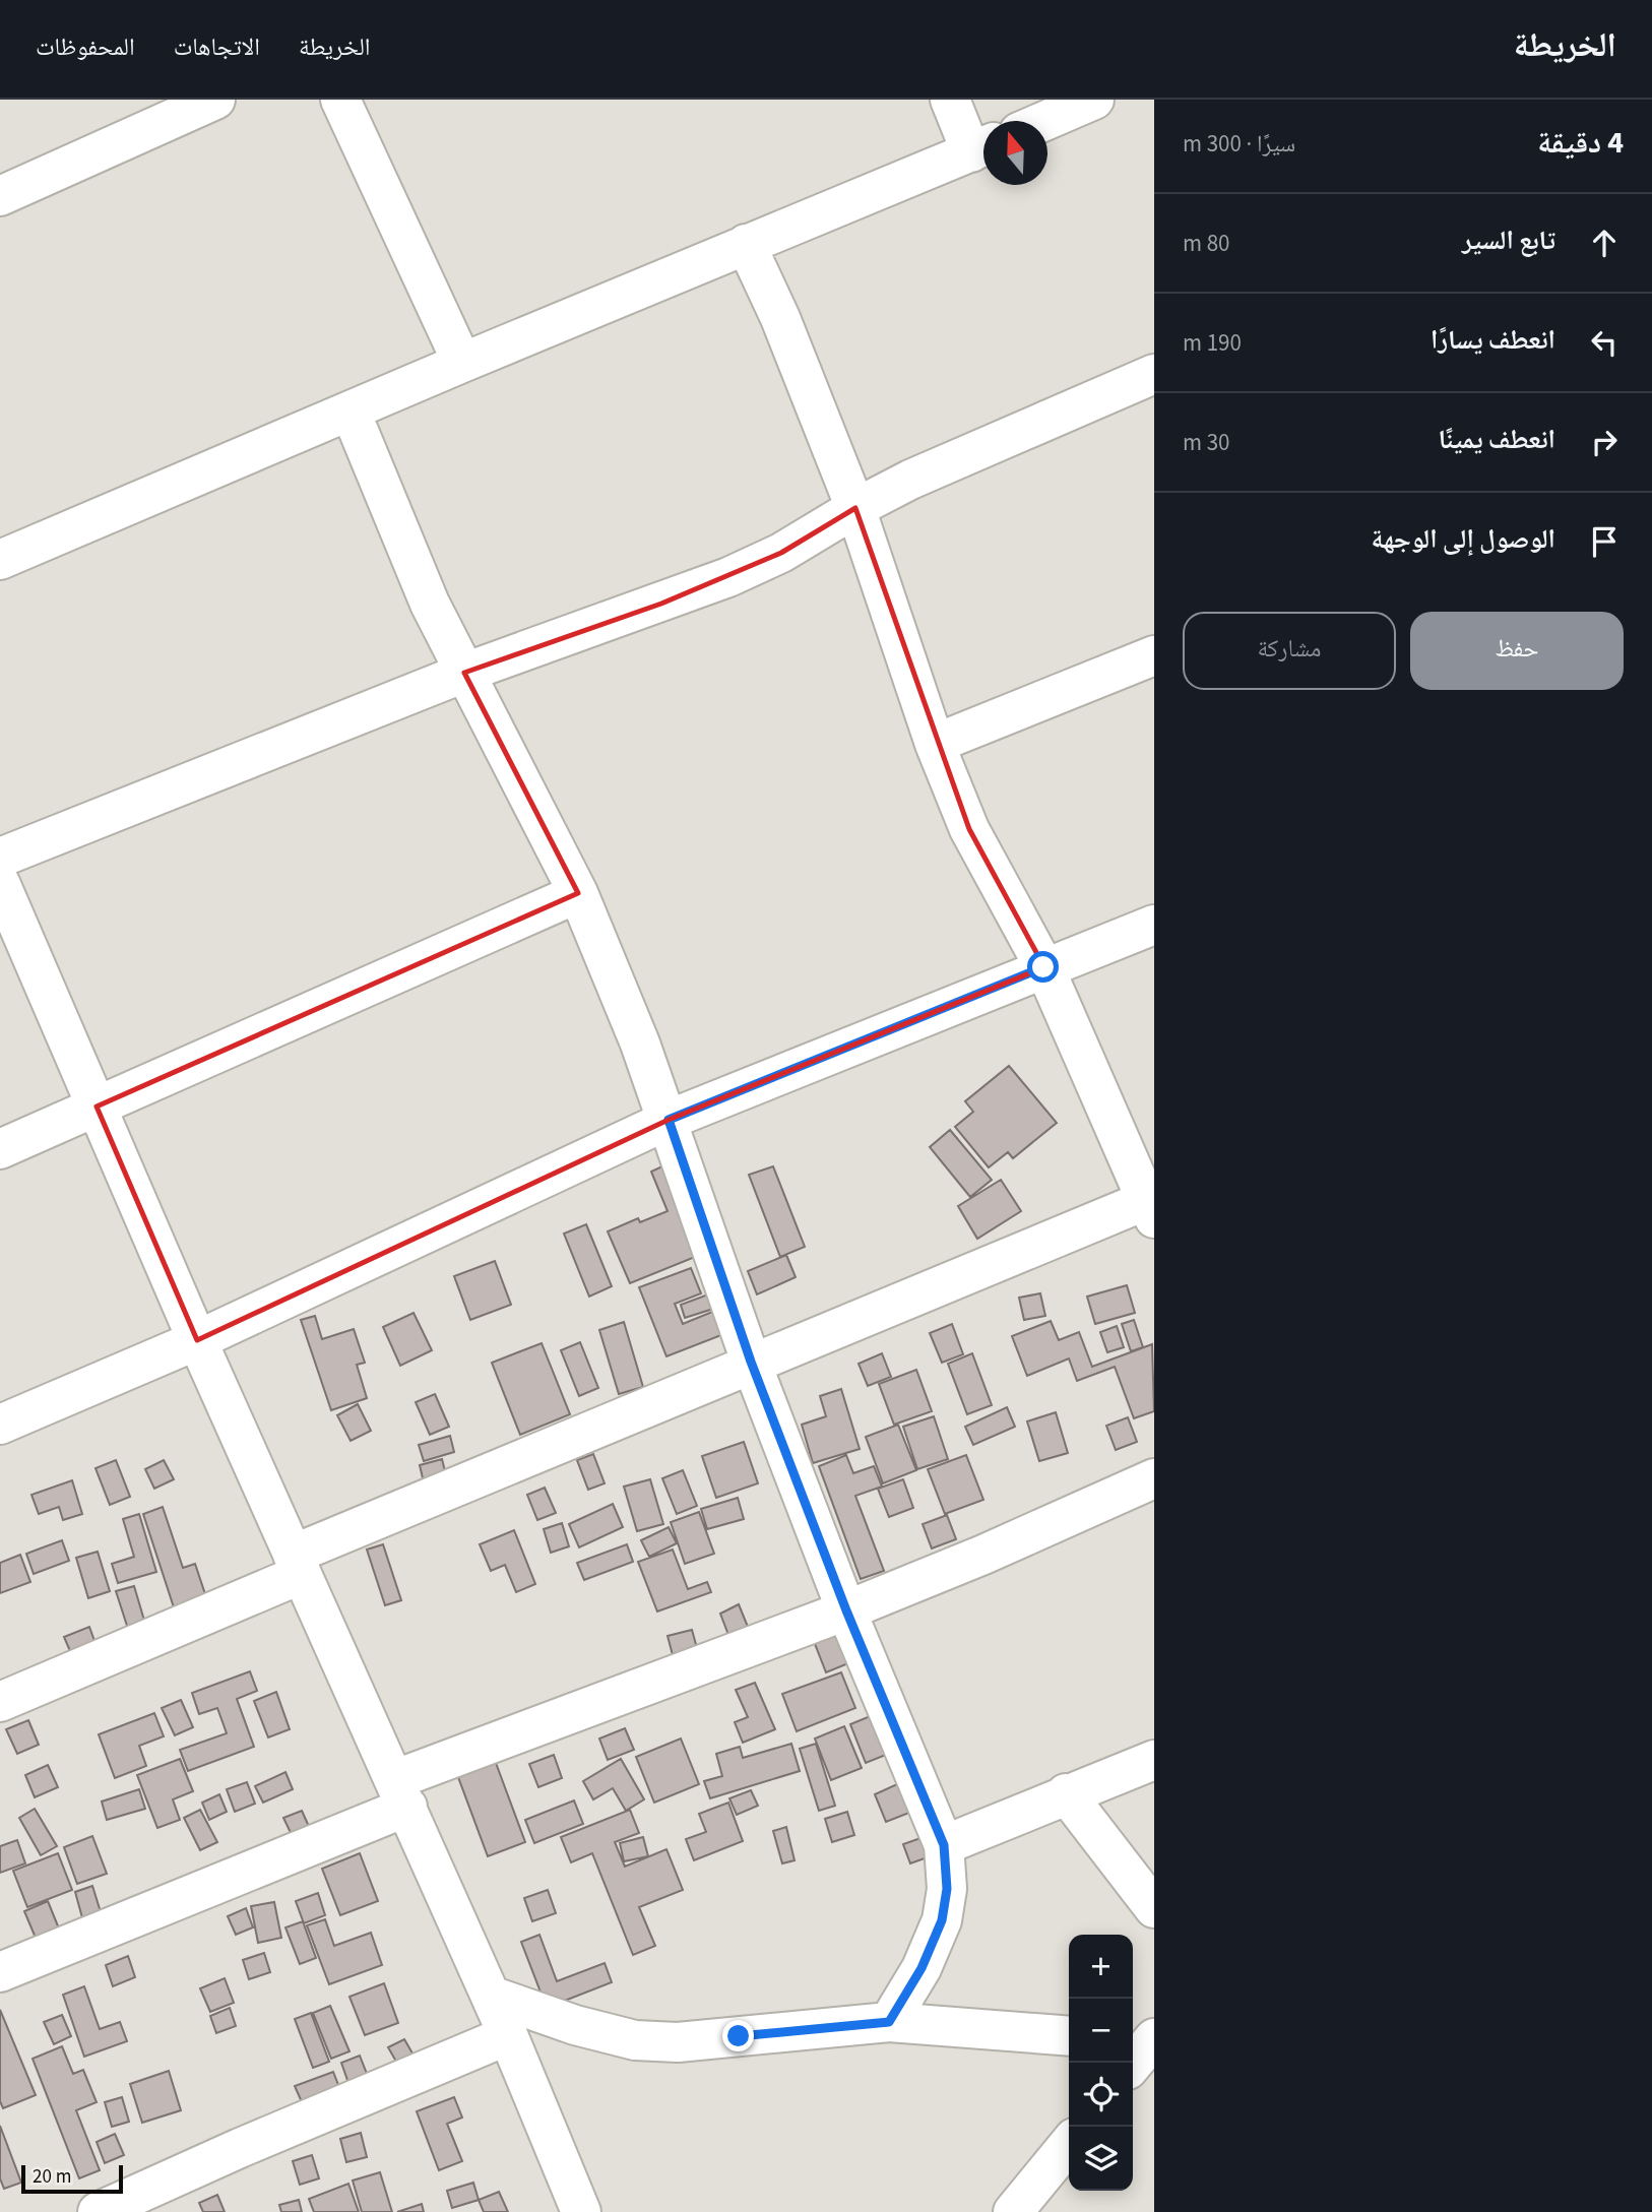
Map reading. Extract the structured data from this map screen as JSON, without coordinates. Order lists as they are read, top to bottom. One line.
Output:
{"scale_bar":"20 m","north":"top","page":{"header":"الخريطة","nav":["الخريطة","الاتجاهات","المحفوظات"],"heading":["4 دقيقة","سيرًا · 300 m"],"list":[["تابع السير","80 m"],["انعطف يسارًا","190 m"],["انعطف يمينًا","30 m"],"الوصول إلى الوجهة"],"buttons":["حفظ","مشاركة"],"map_buttons":["+","−"],"scale":"20 m"}}
